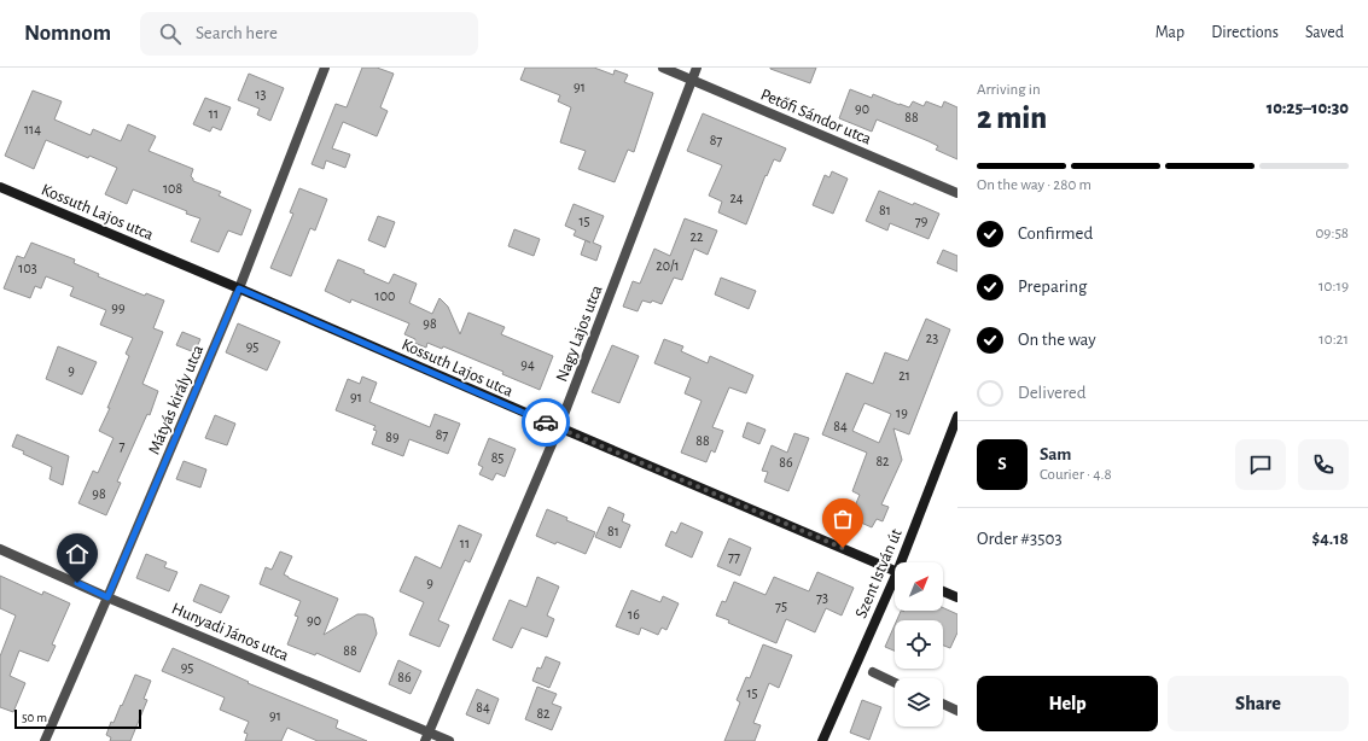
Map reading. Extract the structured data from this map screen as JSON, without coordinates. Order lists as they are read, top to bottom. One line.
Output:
{"streets":{"street":["Petőfi Sándor utca","Kossuth Lajos utca","Nagy Lajos utca","Mátyás király utca","Szent István út","Hunyadi János utca"]},"crossings":[["Petőfi Sándor utca","Nagy Lajos utca"],["Kossuth Lajos utca","Nagy Lajos utca"],["Kossuth Lajos utca","Mátyás király utca"],["Nagy Lajos utca","Hunyadi János utca"],["Mátyás király utca","Hunyadi János utca"]],"house_numbers":["91","13","90","11","88","114","87","108","24","81","15","79","22","20/1","103","100","99","98","23","95","94","9","21","91","19","84","87","89","88","7","85","82","86","98","81","11","77","9","73","75","16","90","88","95","86","15","84","82","91"],"scale_bar":"50 m","north":"top right","page":{"header":"Nomnom","search":"Search here","nav":["Map","Directions","Saved"],"heading":["2 min","Arriving in","10:25–10:30"],"panel":["Sam","Courier · 4.8","Order #3503","$4.18"],"bar":"On the way · 280 m","list":[["Confirmed","09:58"],["Preparing","10:19"],["On the way","10:21"],"Delivered"],"round":"S","buttons":["Help","Share"],"scale":"50 m"}}
